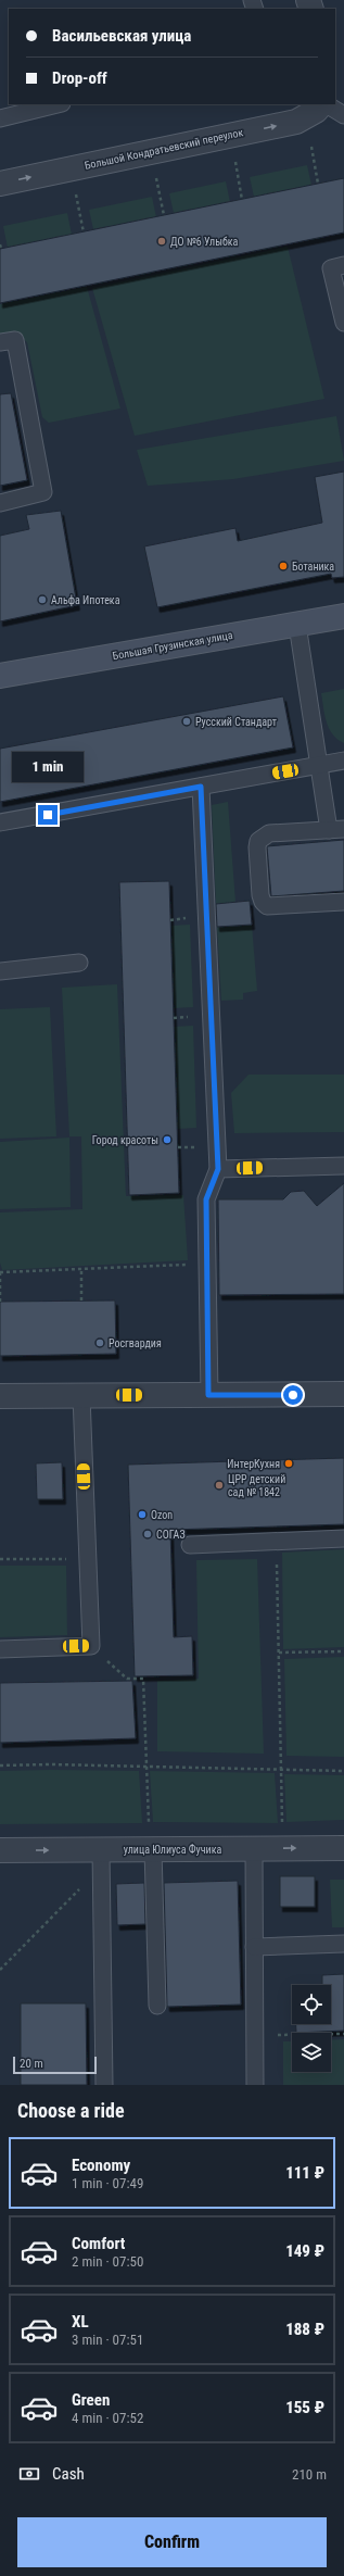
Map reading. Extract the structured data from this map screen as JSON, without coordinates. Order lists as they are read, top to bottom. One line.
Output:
{"streets":{"main road":["Большая Грузинская улица"],"street":["Большой Кондратьевский переулок","улица Юлиуса Фучика"]},"one_way":["Большой Кондратьевский переулок","улица Юлиуса Фучика"],"places":["ДО №6 Улыбка","Ботаника","Альфа Ипотека","Русский Стандарт","Город красоты","Росгвардия","ИнтерКухня","ЦРР детский сад № 1842","Ozon","СОГАЗ"],"scale_bar":"20 m","page":{"banner":["Васильевская улица","Drop-off"],"bubble":"1 min","scale":"20 m","heading":"Choose a ride","list":[{"name":"Economy","note":"1 min · 07:49","value":"111 ₽"},{"name":"Comfort","note":"2 min · 07:50","value":"149 ₽"},{"name":"XL","note":"3 min · 07:51","value":"188 ₽"},{"name":"Green","note":"4 min · 07:52","value":"155 ₽"}],"pay":["Cash","210 m"],"buttons":"Confirm"}}
